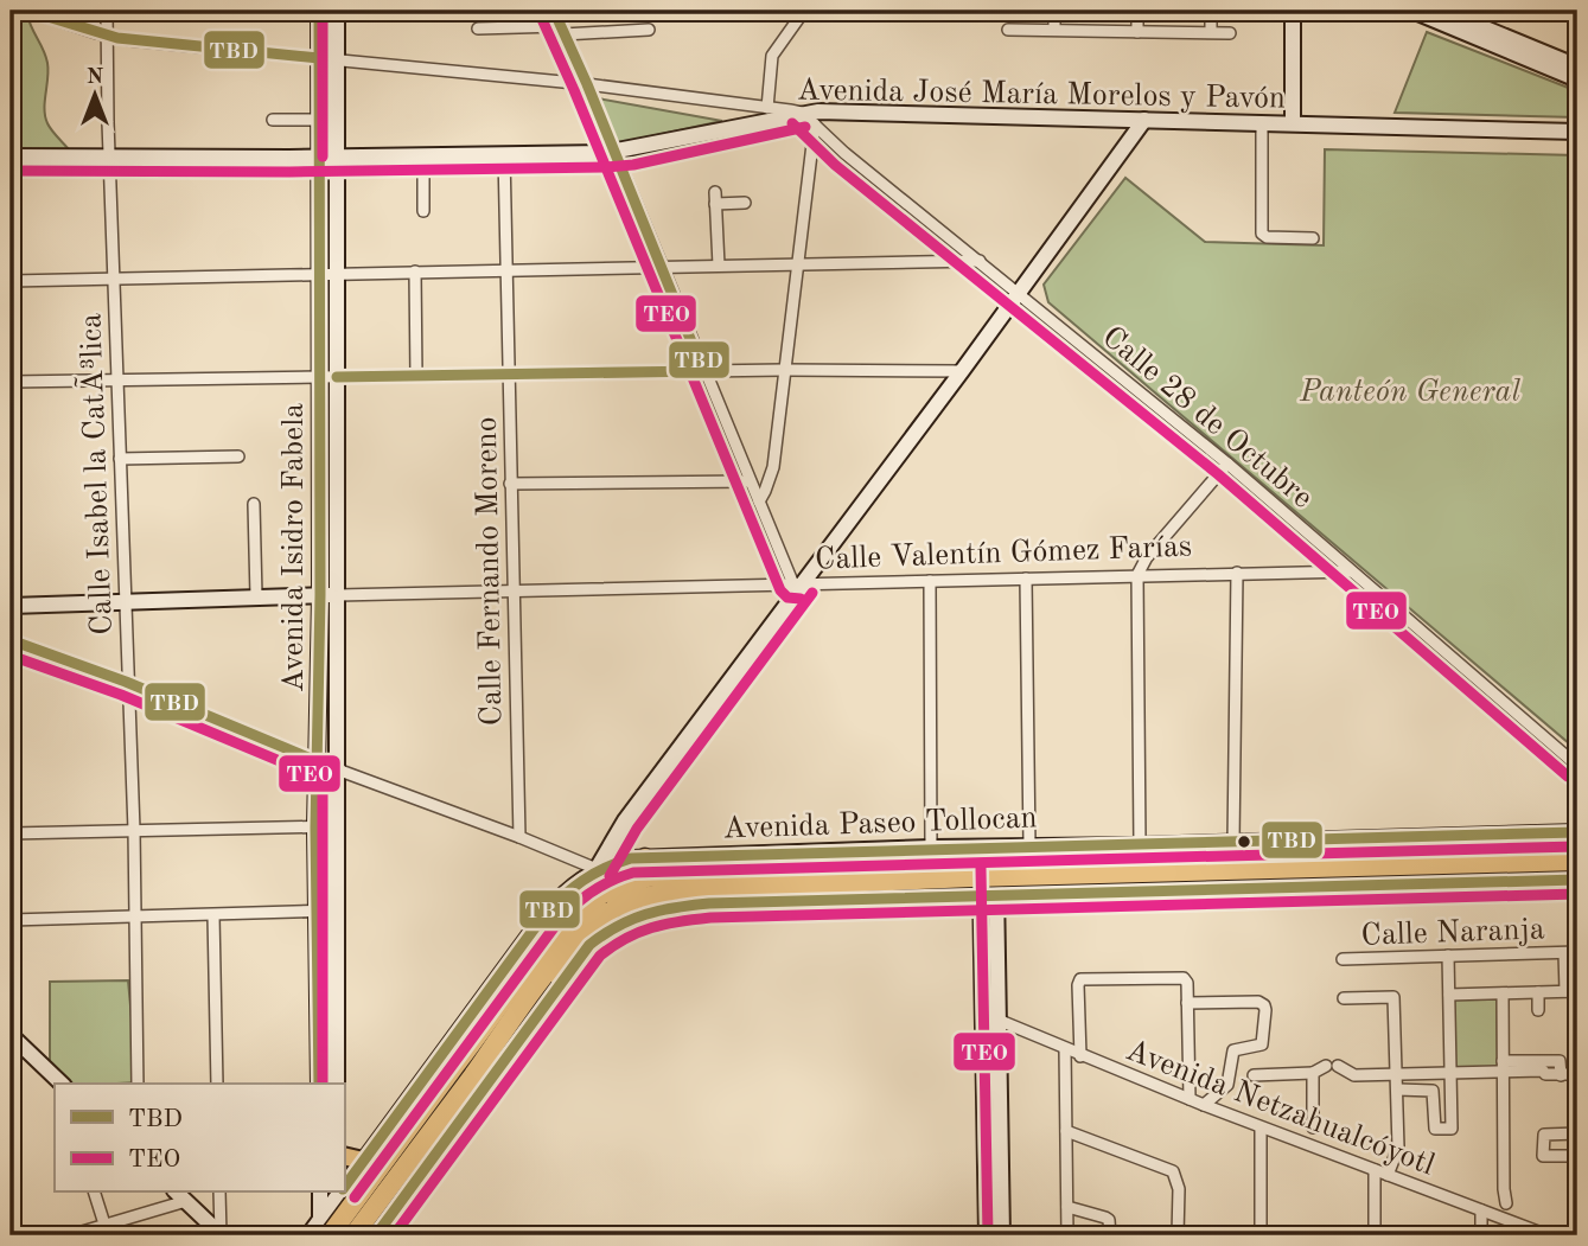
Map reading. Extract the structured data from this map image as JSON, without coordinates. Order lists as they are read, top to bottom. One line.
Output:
{"streets":{"highway":["Avenida Paseo Tollocan"],"main road":["Avenida José María Morelos y Pavón","Avenida Isidro Fabela","Calle Valentín Gómez Farías"],"street":["Calle 28 de Octubre","Calle Isabel la CatÃ³lica","Calle Fernando Moreno","Calle Naranja","Avenida Netzahualcóyotl"]},"crossings":[["Avenida José María Morelos y Pavón","Calle 28 de Octubre"],["Avenida José María Morelos y Pavón","Calle Isabel la CatÃ³lica"],["Avenida José María Morelos y Pavón","Avenida Isidro Fabela"],["Avenida José María Morelos y Pavón","Calle Fernando Moreno"],["Calle 28 de Octubre","Calle Valentín Gómez Farías"],["Calle Isabel la CatÃ³lica","Calle Valentín Gómez Farías"],["Avenida Isidro Fabela","Calle Valentín Gómez Farías"],["Calle Valentín Gómez Farías","Calle Fernando Moreno"]],"parks":["Panteón General"],"lines":["transit line TBD","transit line TEO"],"legend":["TBD","TEO"],"north":"top"}
